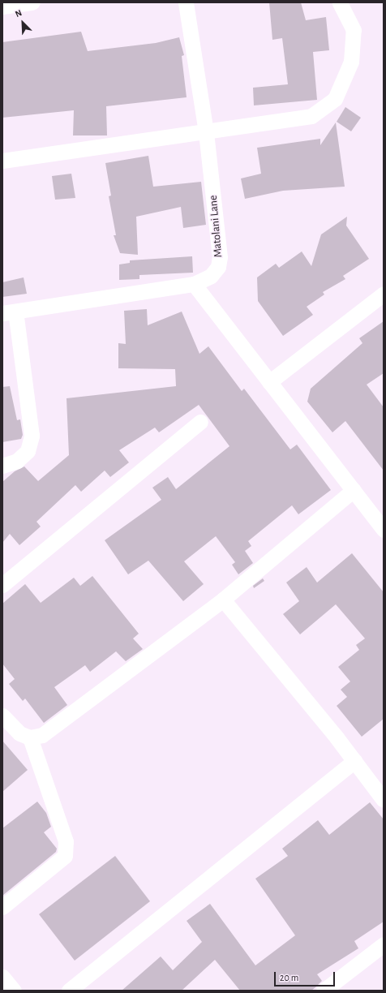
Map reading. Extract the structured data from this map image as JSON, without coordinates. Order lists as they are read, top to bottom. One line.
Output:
{"streets":{"street":["Matolani Lane"]},"scale_bar":"20 m","north":"top left"}
